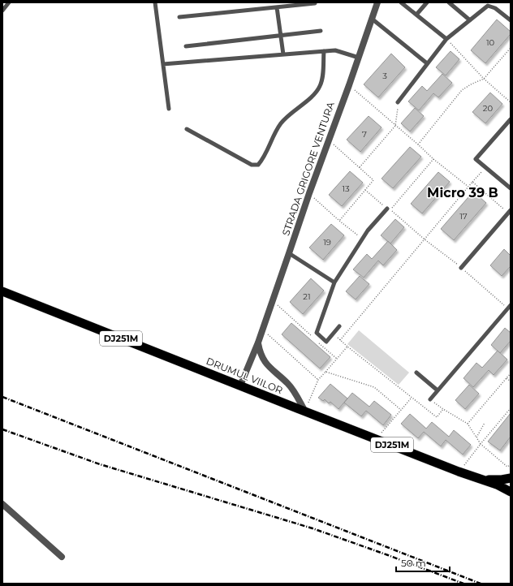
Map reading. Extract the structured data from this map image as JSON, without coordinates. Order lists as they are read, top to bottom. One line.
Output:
{"streets":{"highway":["DJ251M","DRUMUL VIILOR"],"street":["STRADA GRIGORE VENTURA"]},"crossings":[["STRADA GRIGORE VENTURA","DRUMUL VIILOR"]],"districts":["Micro 39 B"],"house_numbers":["10","3","20","7","13","17","19","21"],"scale_bar":"50 m"}
